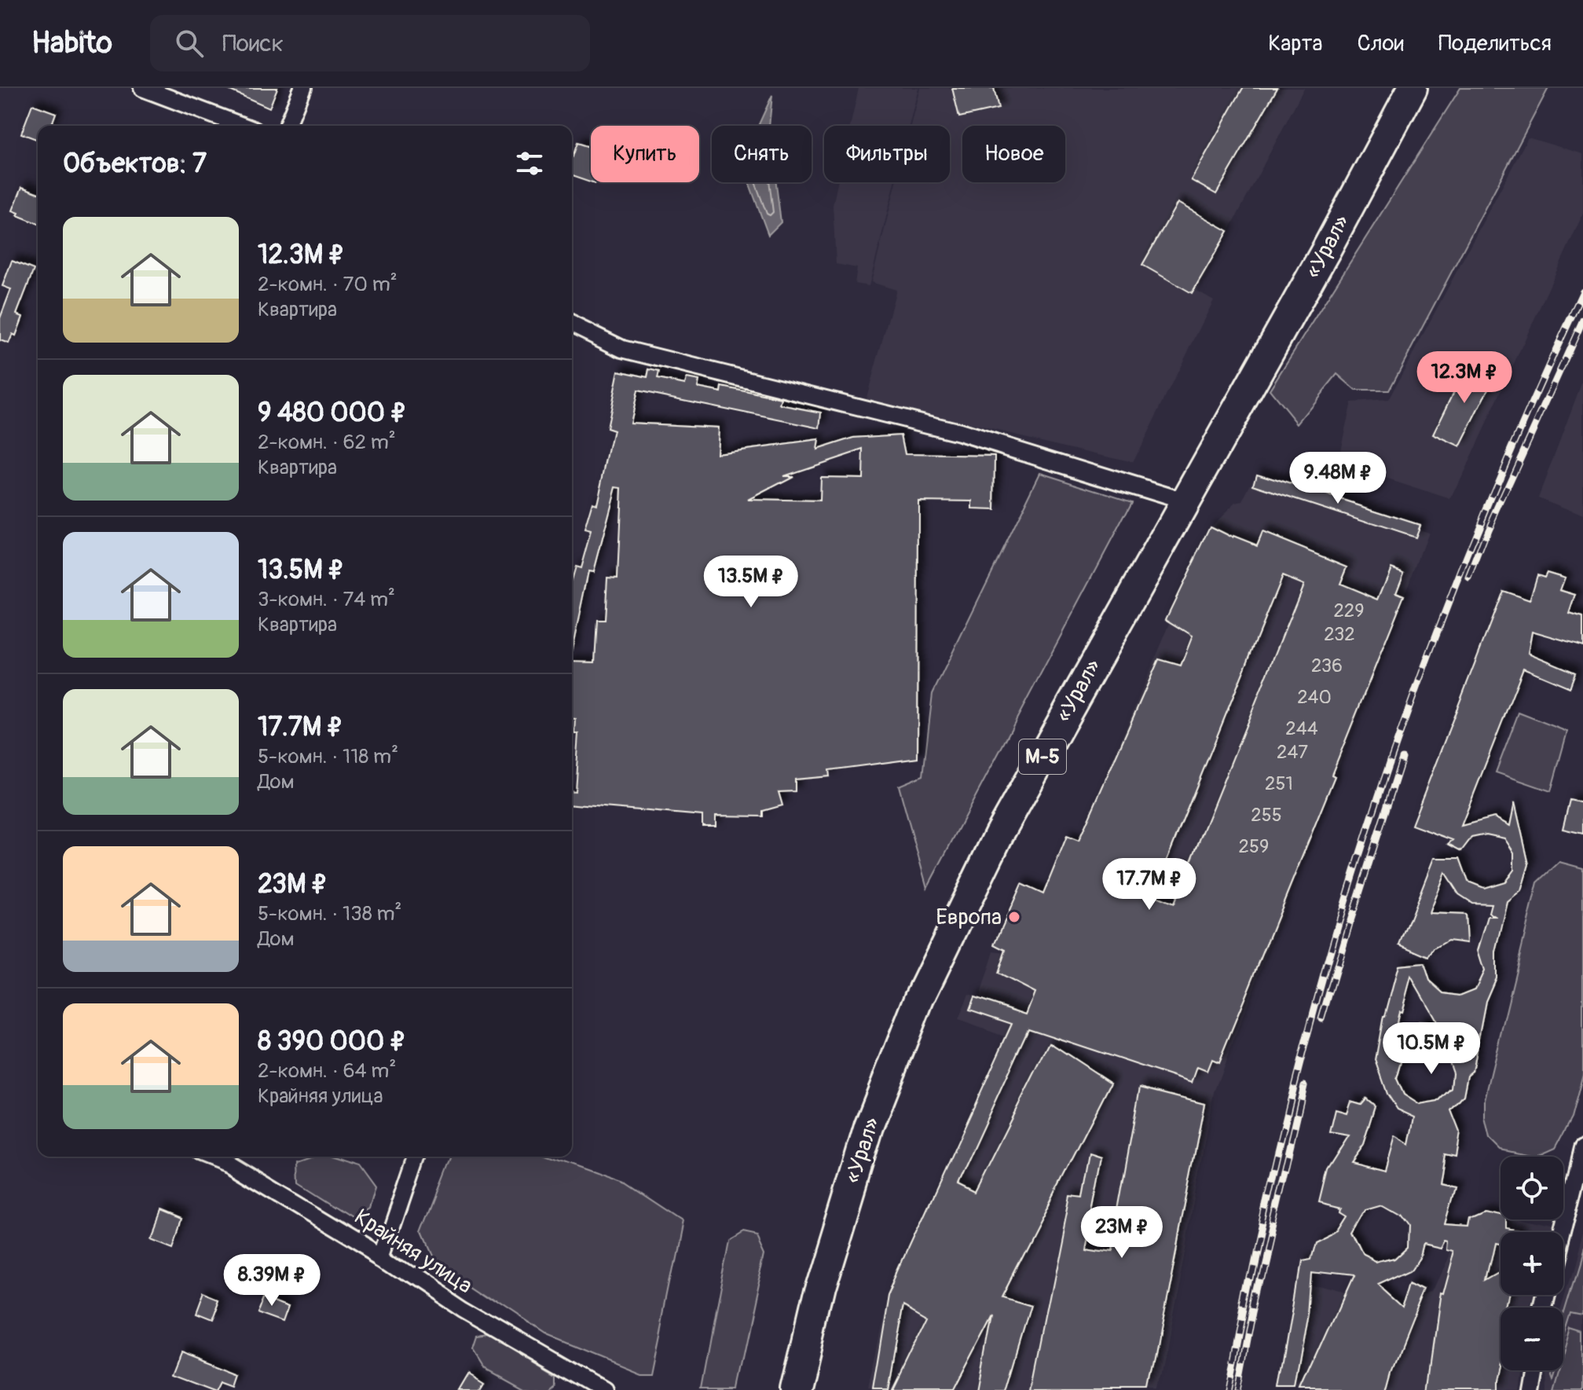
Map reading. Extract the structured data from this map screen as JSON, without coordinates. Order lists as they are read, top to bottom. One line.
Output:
{"streets":{"highway":["«Урал»","М-5"],"street":["Крайняя улица"]},"places":["Европа"],"house_numbers":["229","232","236","240","244","247","251","255","259"],"page":{"header":"Habito","search":"Поиск","nav":["Карта","Слои","Поделиться"],"chip":["Купить","Снять","Фильтры","Новое"],"heading":"Объектов: 7","list":[{"name":"12.3M ₽","note":"2-комн. · 70 m² · Квартира"},{"name":"9 480 000 ₽","note":"2-комн. · 62 m² · Квартира"},{"name":"13.5M ₽","note":"3-комн. · 74 m² · Квартира"},{"name":"17.7M ₽","note":"5-комн. · 118 m² · Дом"},{"name":"23M ₽","note":"5-комн. · 138 m² · Дом"},{"name":"8 390 000 ₽","note":"2-комн. · 64 m² · Крайняя улица"}],"price":["12.3M ₽","9.48M ₽","13.5M ₽","17.7M ₽","10.5M ₽","23M ₽","8.39M ₽"],"map_buttons":["+","−"]}}
